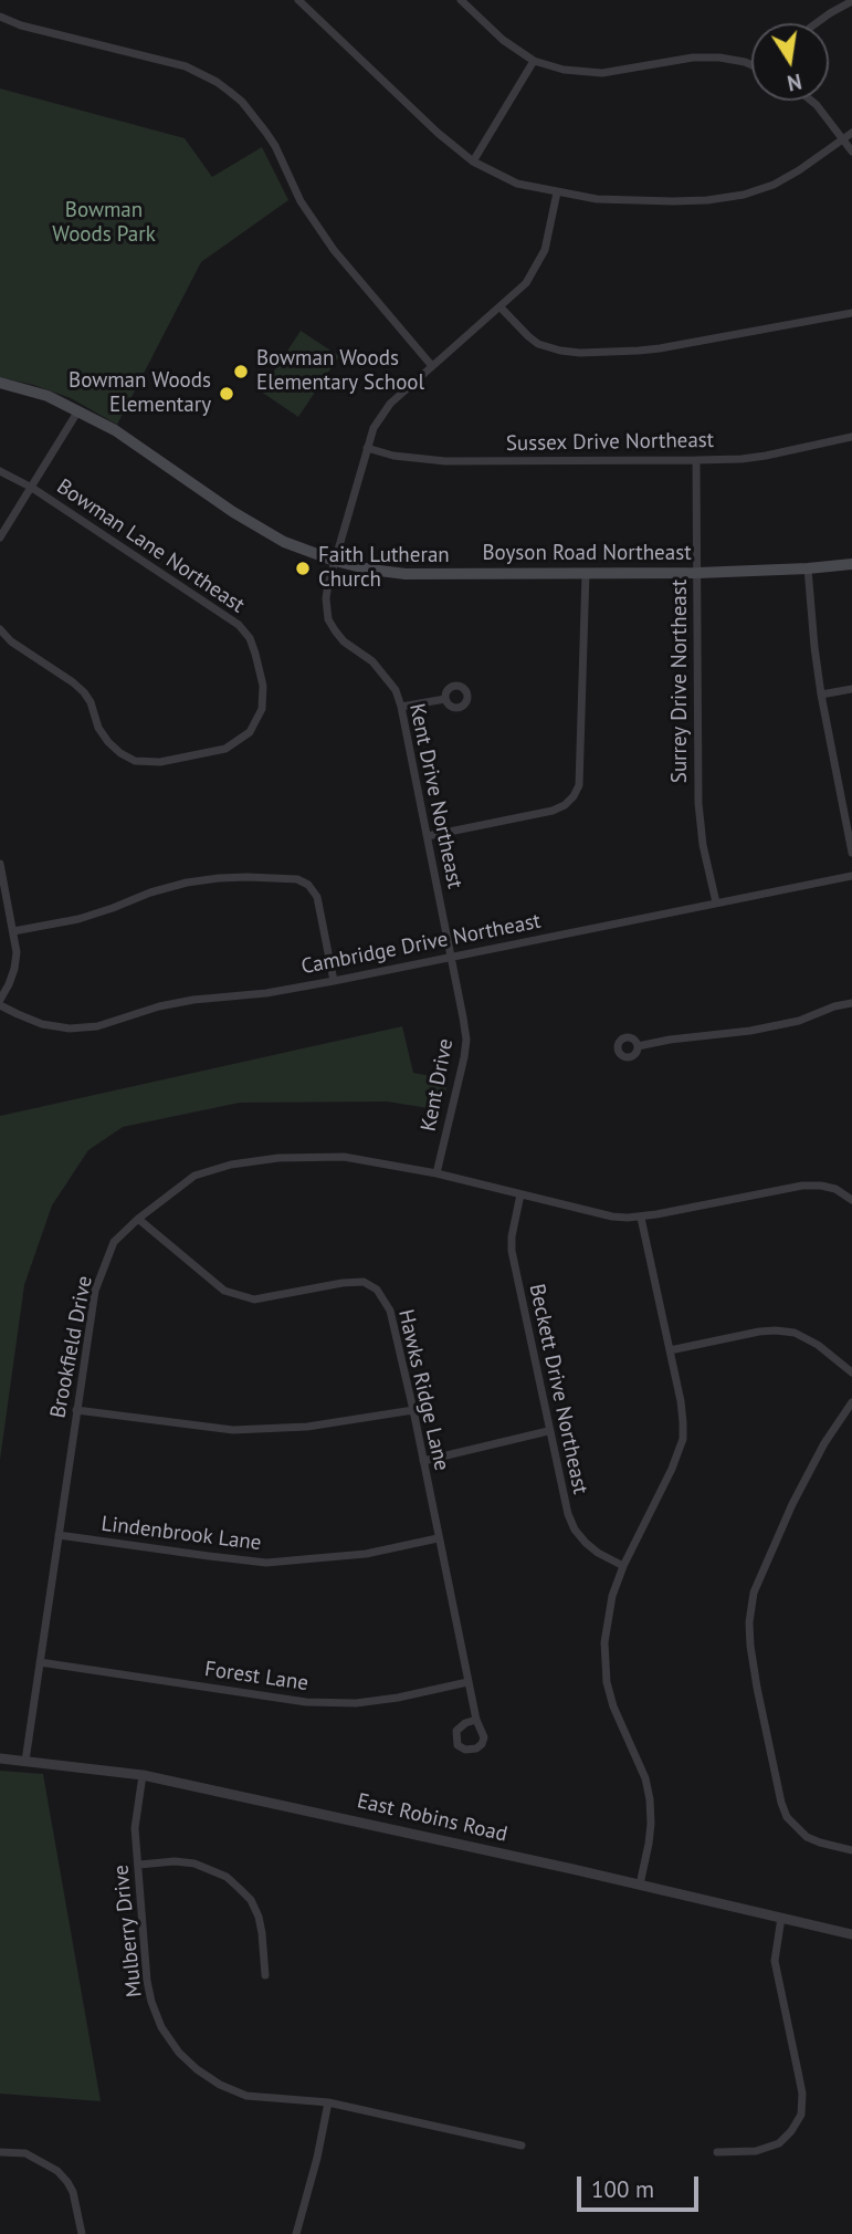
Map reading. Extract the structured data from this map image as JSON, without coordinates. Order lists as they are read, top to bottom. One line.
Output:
{"streets":{"main road":["Boyson Road Northeast"],"street":["Sussex Drive Northeast","Bowman Lane Northeast","Surrey Drive Northeast","Kent Drive Northeast","Cambridge Drive Northeast","Kent Drive","Brookfield Drive","Beckett Drive Northeast","Hawks Ridge Lane","Lindenbrook Lane","Forest Lane","East Robins Road","Mulberry Drive"]},"crossings":[["Sussex Drive Northeast","Surrey Drive Northeast"],["Sussex Drive Northeast","Kent Drive Northeast"],["Bowman Lane Northeast","Boyson Road Northeast"],["Boyson Road Northeast","Surrey Drive Northeast"],["Boyson Road Northeast","Kent Drive Northeast"],["Surrey Drive Northeast","Cambridge Drive Northeast"],["Kent Drive Northeast","Cambridge Drive Northeast"],["Kent Drive Northeast","Kent Drive"],["Kent Drive","Brookfield Drive"],["Brookfield Drive","Beckett Drive Northeast"],["Brookfield Drive","Hawks Ridge Lane"],["Brookfield Drive","Lindenbrook Lane"],["Brookfield Drive","Forest Lane"],["Brookfield Drive","East Robins Road"],["Hawks Ridge Lane","Lindenbrook Lane"],["Hawks Ridge Lane","Forest Lane"],["East Robins Road","Mulberry Drive"]],"parks":["Bowman Woods Park"],"places":["Bowman Woods Elementary School","Bowman Woods Elementary","Faith Lutheran Church"],"scale_bar":"100 m","north":"bottom"}
